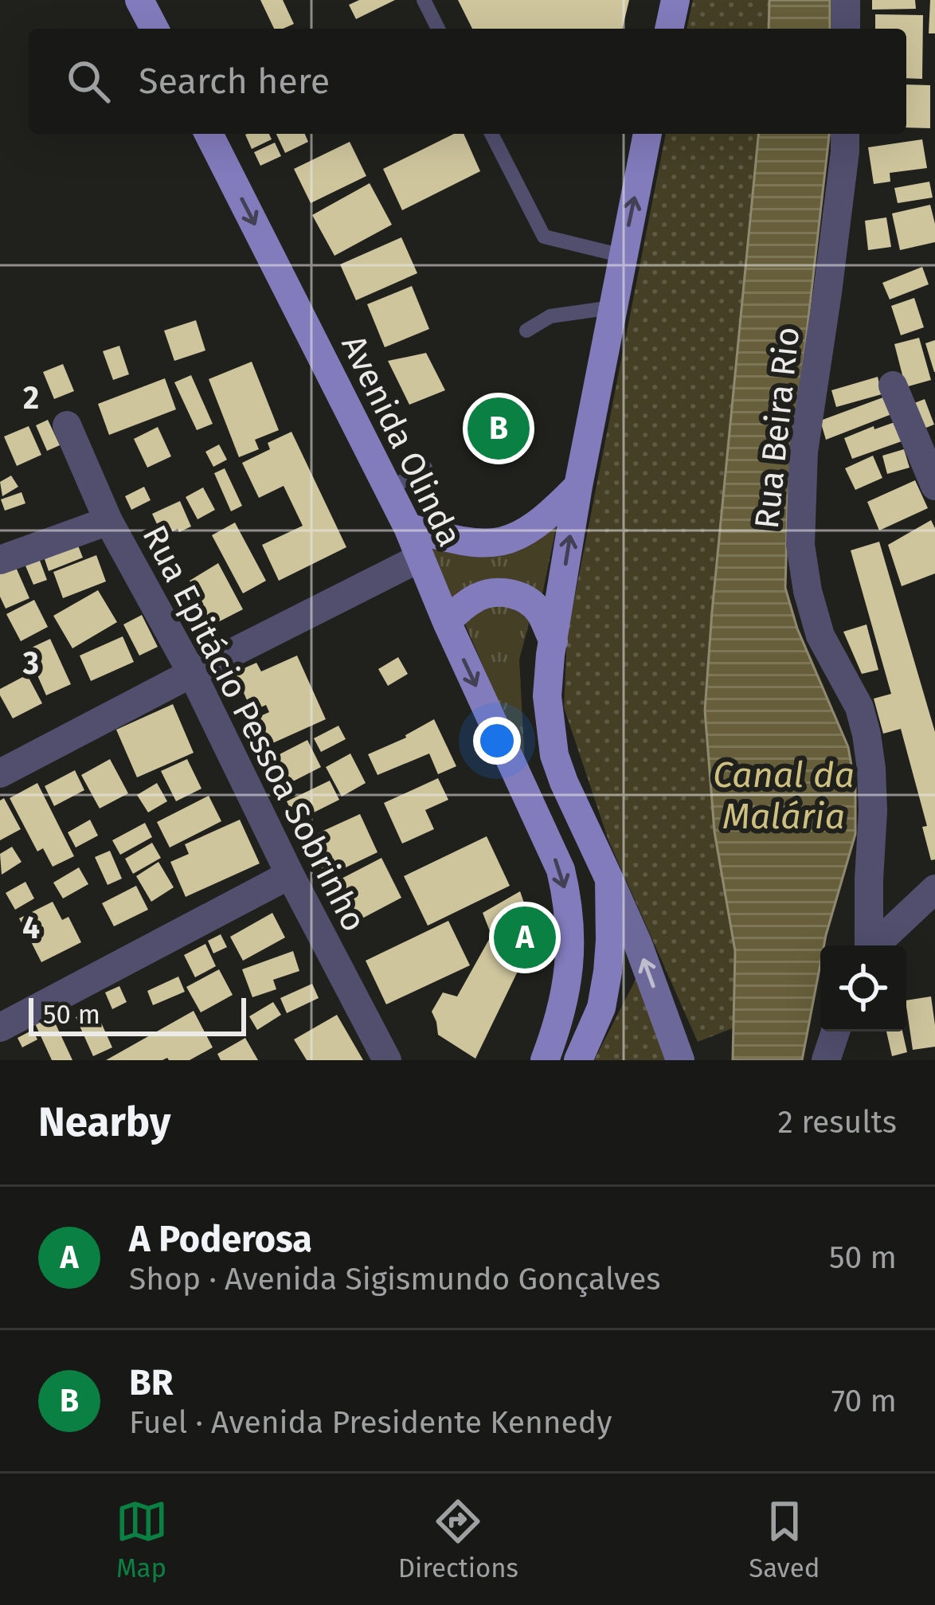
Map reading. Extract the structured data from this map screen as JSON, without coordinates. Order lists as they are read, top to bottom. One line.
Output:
{"streets":{"main road":["Avenida Olinda"],"street":["Rua Beira Rio","Rua Epitácio Pessoa Sobrinho"]},"water":["Canal da Malária"],"scale_bar":"50 m","page":{"search":"Search here","pins":["B","A"],"scale":"50 m","heading":["Nearby","2 results"],"list":[{"mark":"A","name":"A Poderosa","note":"Shop · Avenida Sigismundo Gonçalves","value":"50 m"},{"mark":"B","name":"BR","note":"Fuel · Avenida Presidente Kennedy","value":"70 m"}],"nav":["Map","Directions","Saved"]},"grid":{"rows":["2","3","4"]}}
